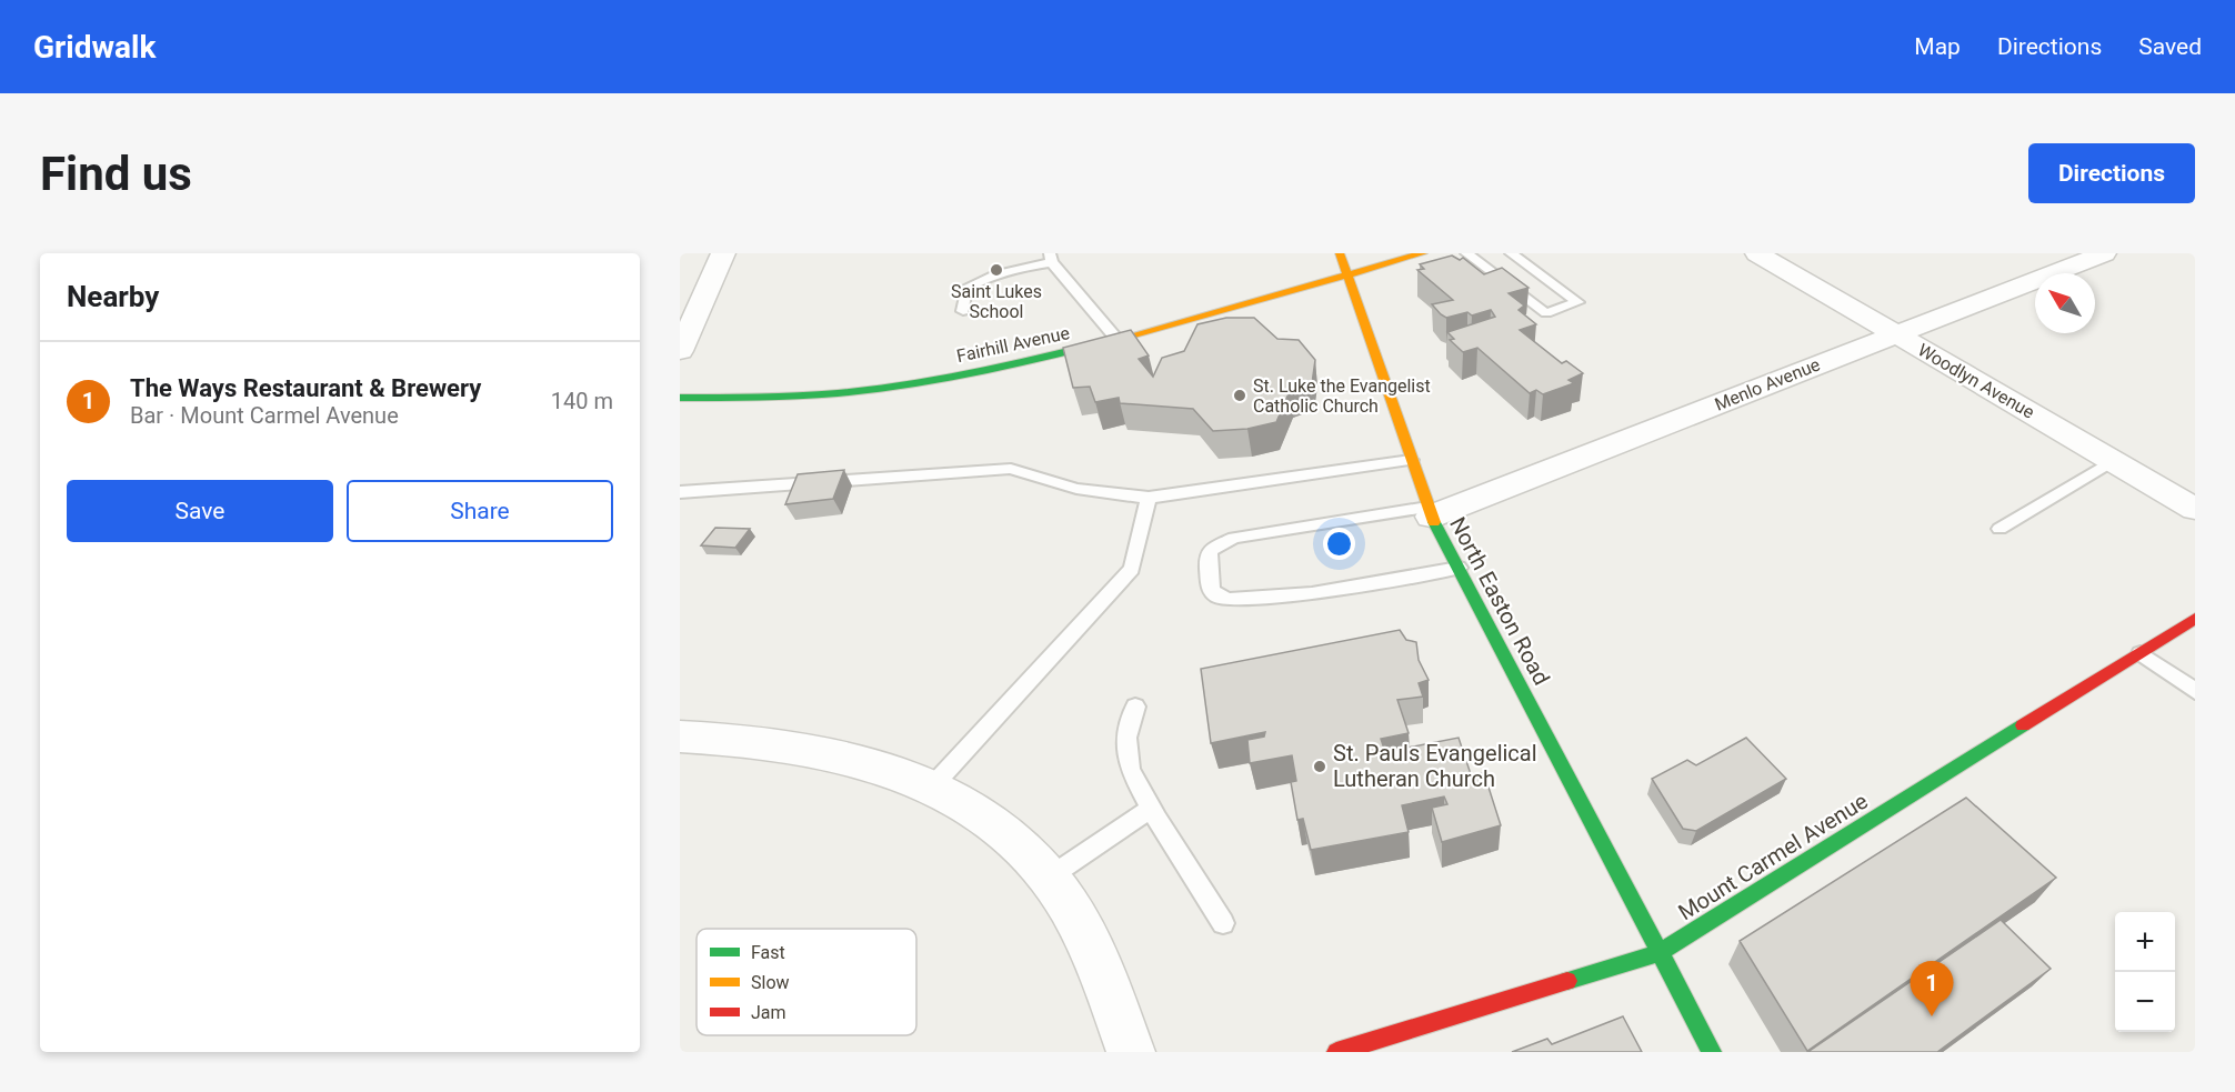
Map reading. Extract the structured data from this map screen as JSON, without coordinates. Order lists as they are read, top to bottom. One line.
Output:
{"streets":{"street":["Fairhill Avenue","Woodlyn Avenue","Menlo Avenue","North Easton Road","Mount Carmel Avenue"]},"crossings":[["Fairhill Avenue","North Easton Road"],["Woodlyn Avenue","Menlo Avenue"],["Menlo Avenue","North Easton Road"],["North Easton Road","Mount Carmel Avenue"]],"places":["Saint Lukes School","St. Luke the Evangelist Catholic Church","St. Pauls Evangelical Lutheran Church"],"legend":["Fast","Slow","Jam"],"north":"top left","page":{"header":"Gridwalk","nav":["Map","Directions","Saved"],"buttons":["Directions",["Save","Share"]],"title":"Find us","heading":"Nearby","list":[{"mark":"1","name":"The Ways Restaurant & Brewery","note":"Bar · Mount Carmel Avenue","value":"140 m"}],"map_buttons":["+","−"],"pins":"1"}}
